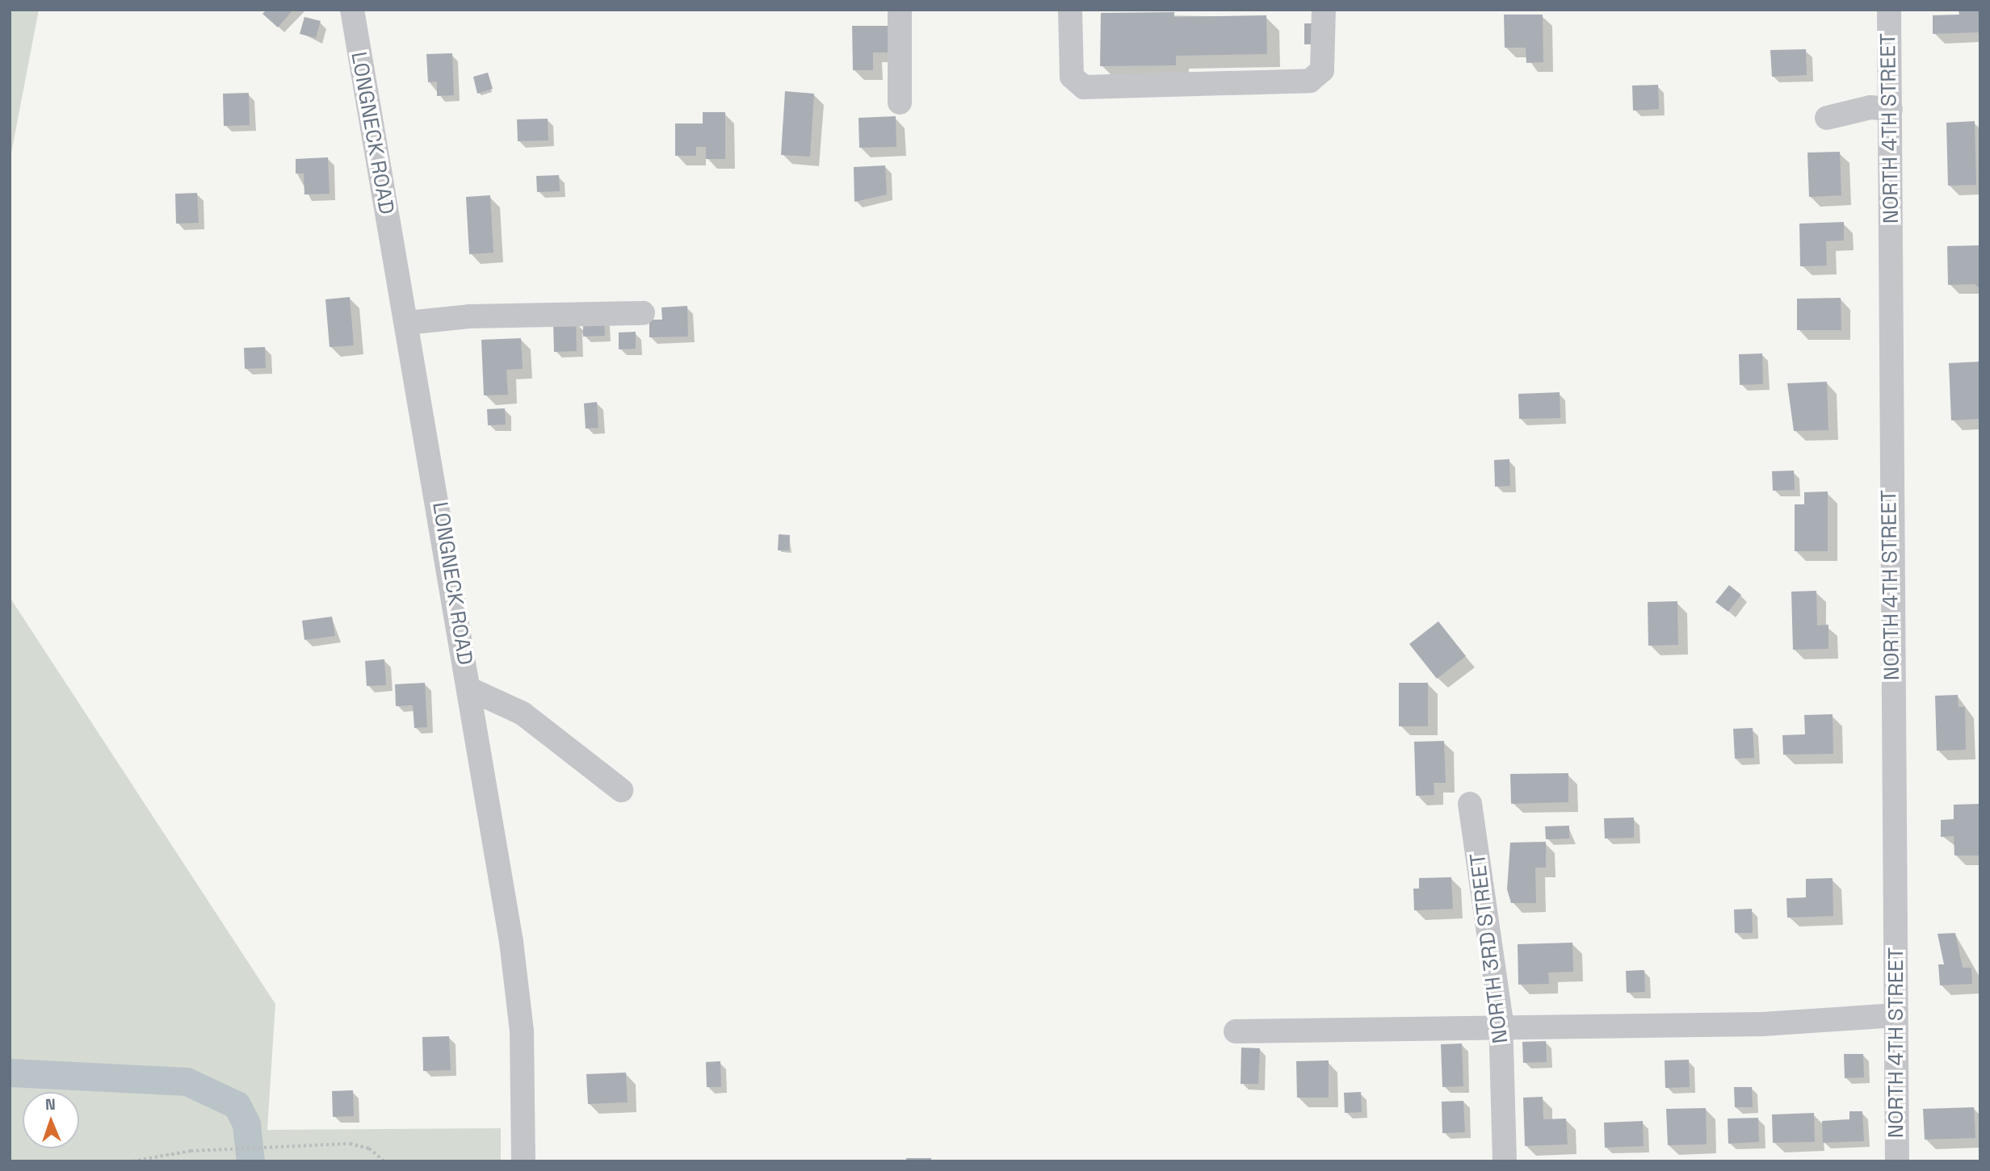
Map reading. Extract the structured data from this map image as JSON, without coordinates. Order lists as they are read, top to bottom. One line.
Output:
{"streets":{"street":["NORTH 4TH STREET","LONGNECK ROAD","NORTH 3RD STREET"]},"north":"top"}
